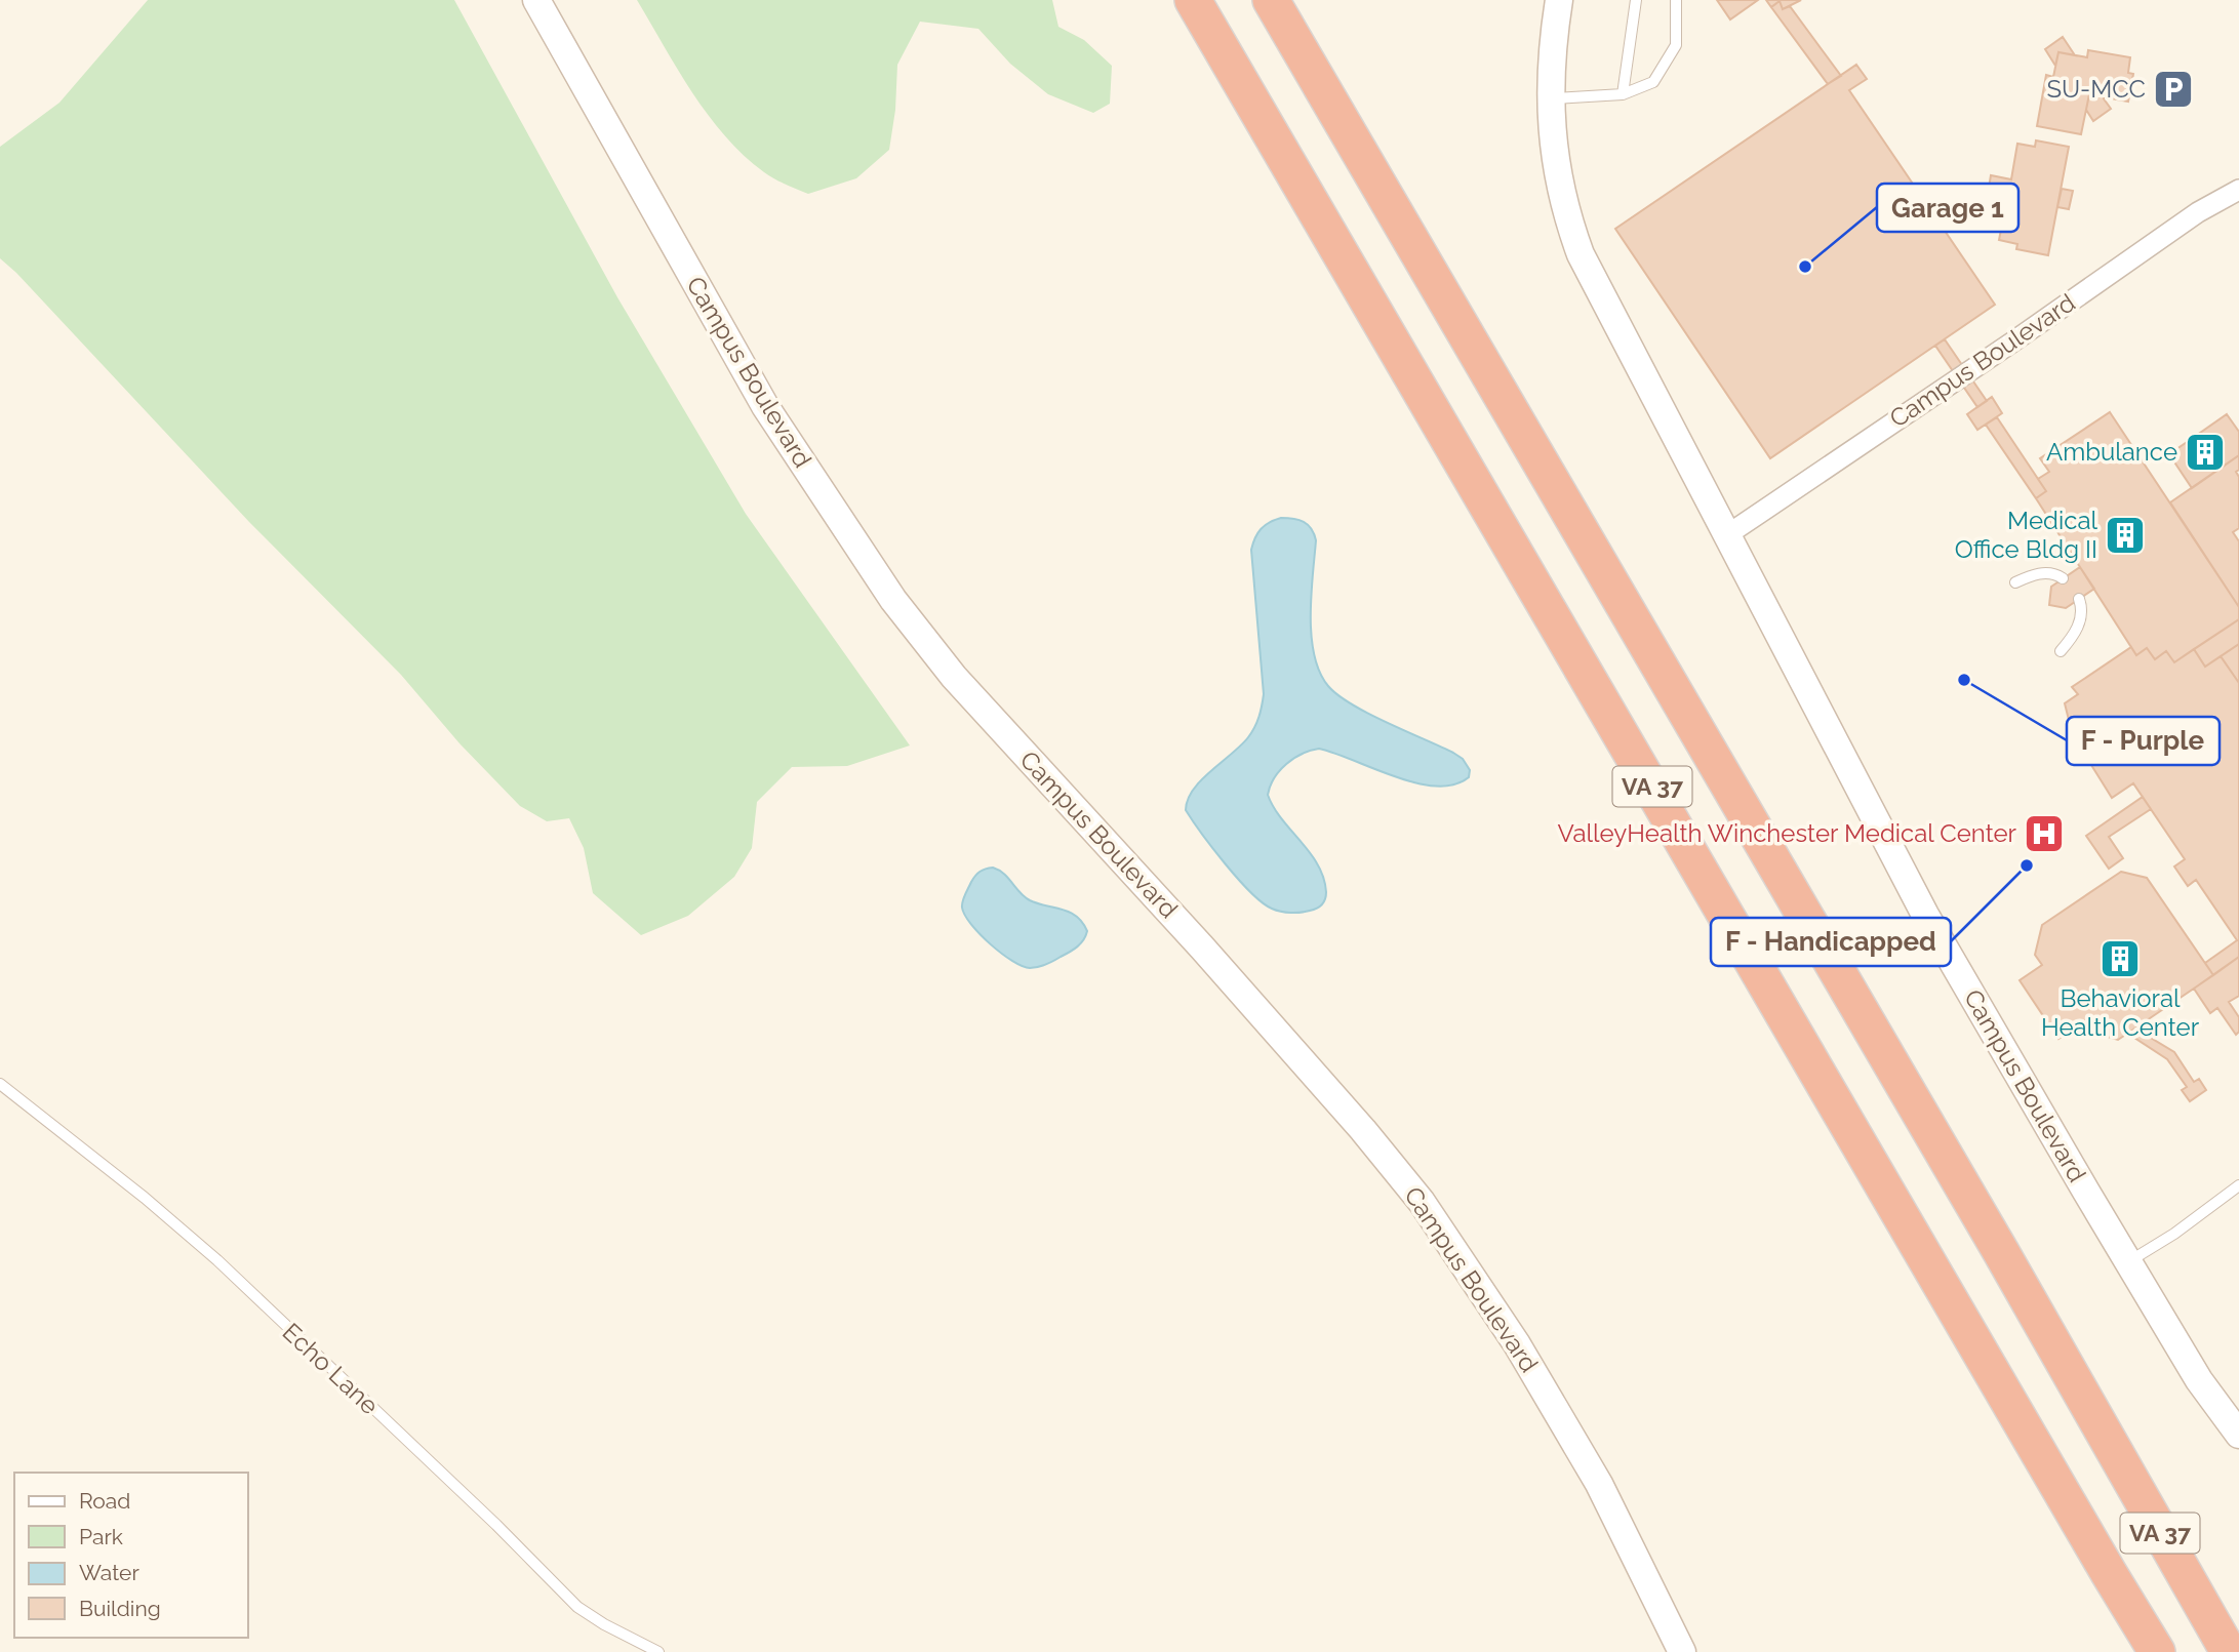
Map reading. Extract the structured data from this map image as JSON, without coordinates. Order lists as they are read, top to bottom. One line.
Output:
{"streets":{"highway":["VA 37"],"street":["Campus Boulevard"],"lane":["Echo Lane"]},"places":{"parking":["SU-MCC"],"other":["Garage 1","F - Purple","F - Handicapped"],"building":["Ambulance","Medical Office Bldg II","Behavioral Health Center"],"hospital":["ValleyHealth Winchester Medical Center"]},"legend":["Road","Park","Water","Building"]}
